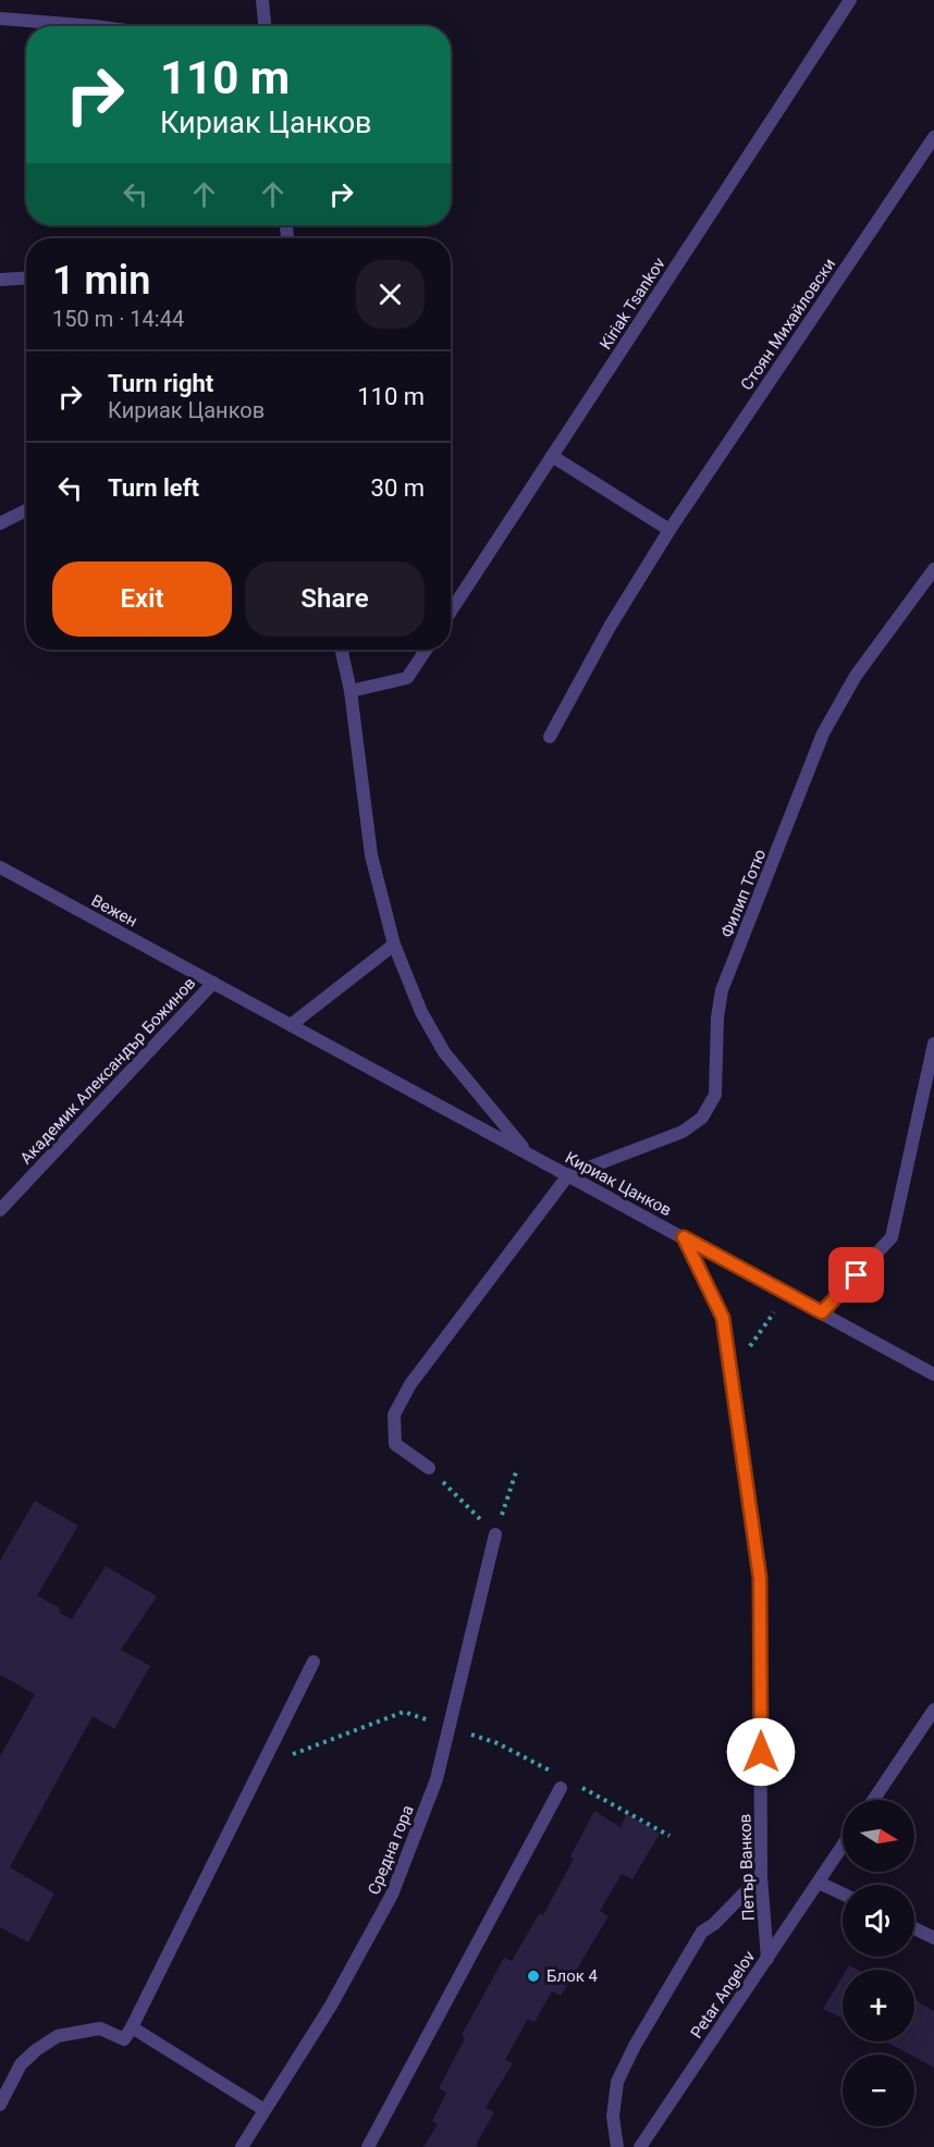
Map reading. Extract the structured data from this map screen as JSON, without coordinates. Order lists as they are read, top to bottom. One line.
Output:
{"streets":{"street":["Kiriak Tsankov","Стоян Михайловски","Филип Тотю","Вежен","Академик Александър Божинов","Кириак Цанков","Средна гора","Петър Ванков","Petar Angelov"]},"crossings":[["Филип Тотю","Кириак Цанков"],["Вежен","Академик Александър Божинов"],["Вежен","Кириак Цанков"],["Академик Александър Божинов","Кириак Цанков"],["Кириак Цанков","Петър Ванков"],["Петър Ванков","Petar Angelov"]],"places":["Блок 4"],"north":"right","page":{"turn":["110 m","Кириак Цанков"],"heading":["1 min","150 m · 14:44"],"list":[{"name":"Turn right","note":"Кириак Цанков","value":"110 m"},{"name":"Turn left","value":"30 m"}],"buttons":["Exit","Share"],"map_buttons":["+","−"]}}
